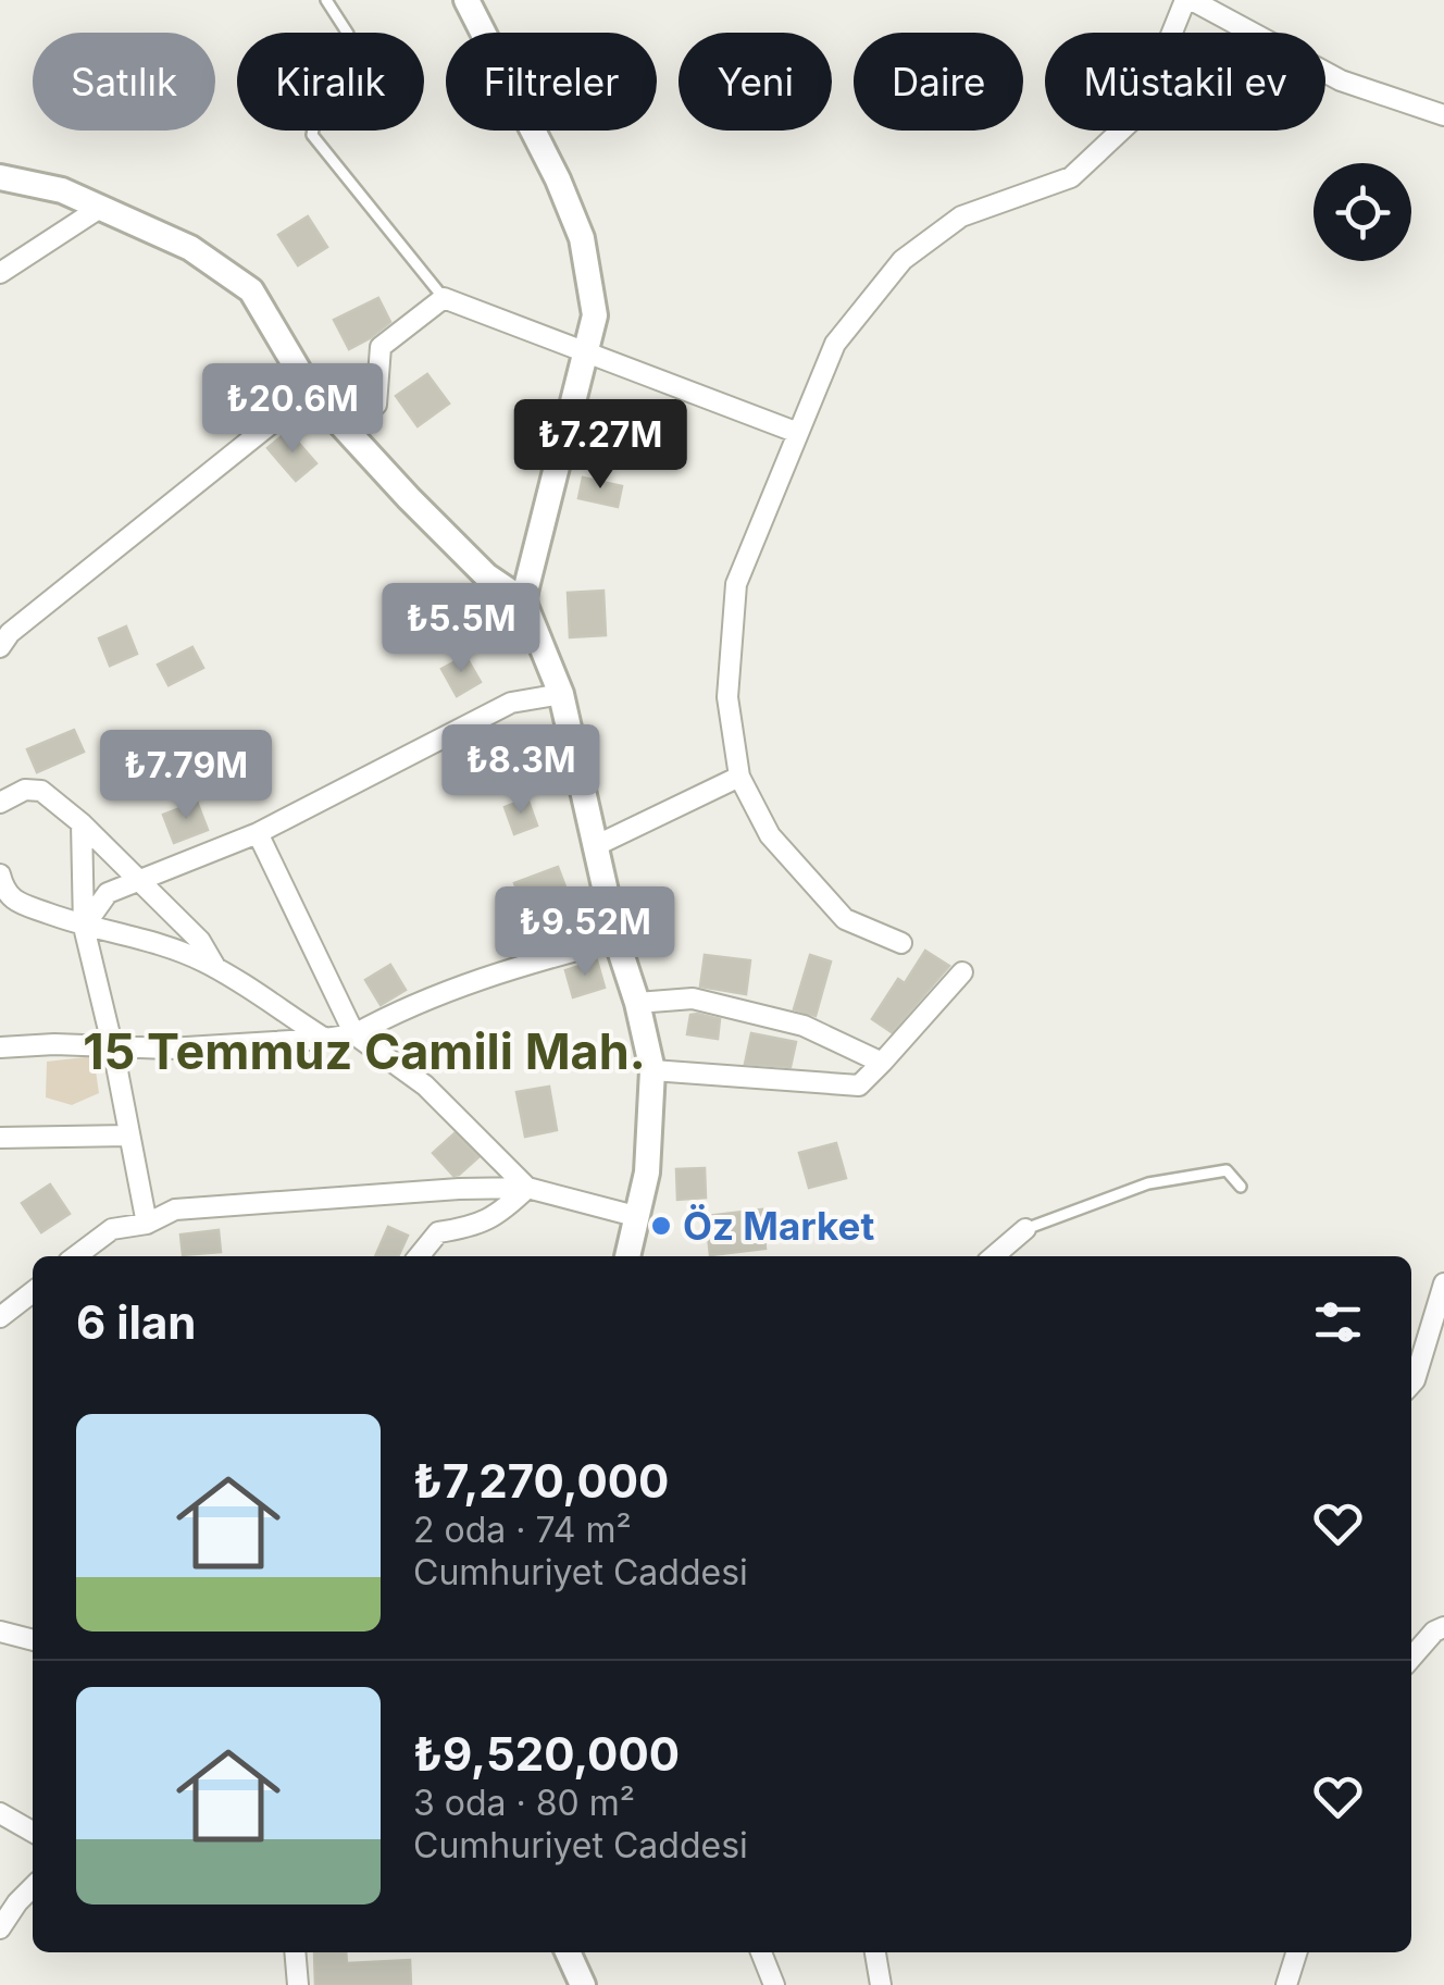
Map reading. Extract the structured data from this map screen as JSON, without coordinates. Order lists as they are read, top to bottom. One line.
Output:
{"districts":["15 Temmuz Camili Mah."],"places":["Öz Market"],"page":{"chip":["Satılık","Kiralık","Filtreler","Yeni","Daire","Müstakil ev"],"price":["₺20.6M","₺7.27M","₺5.5M","₺8.3M","₺7.79M","₺9.52M"],"heading":"6 ilan","list":[{"name":"₺7,270,000","note":"2 oda · 74 m² · Cumhuriyet Caddesi"},{"name":"₺9,520,000","note":"3 oda · 80 m² · Cumhuriyet Caddesi"}]}}
